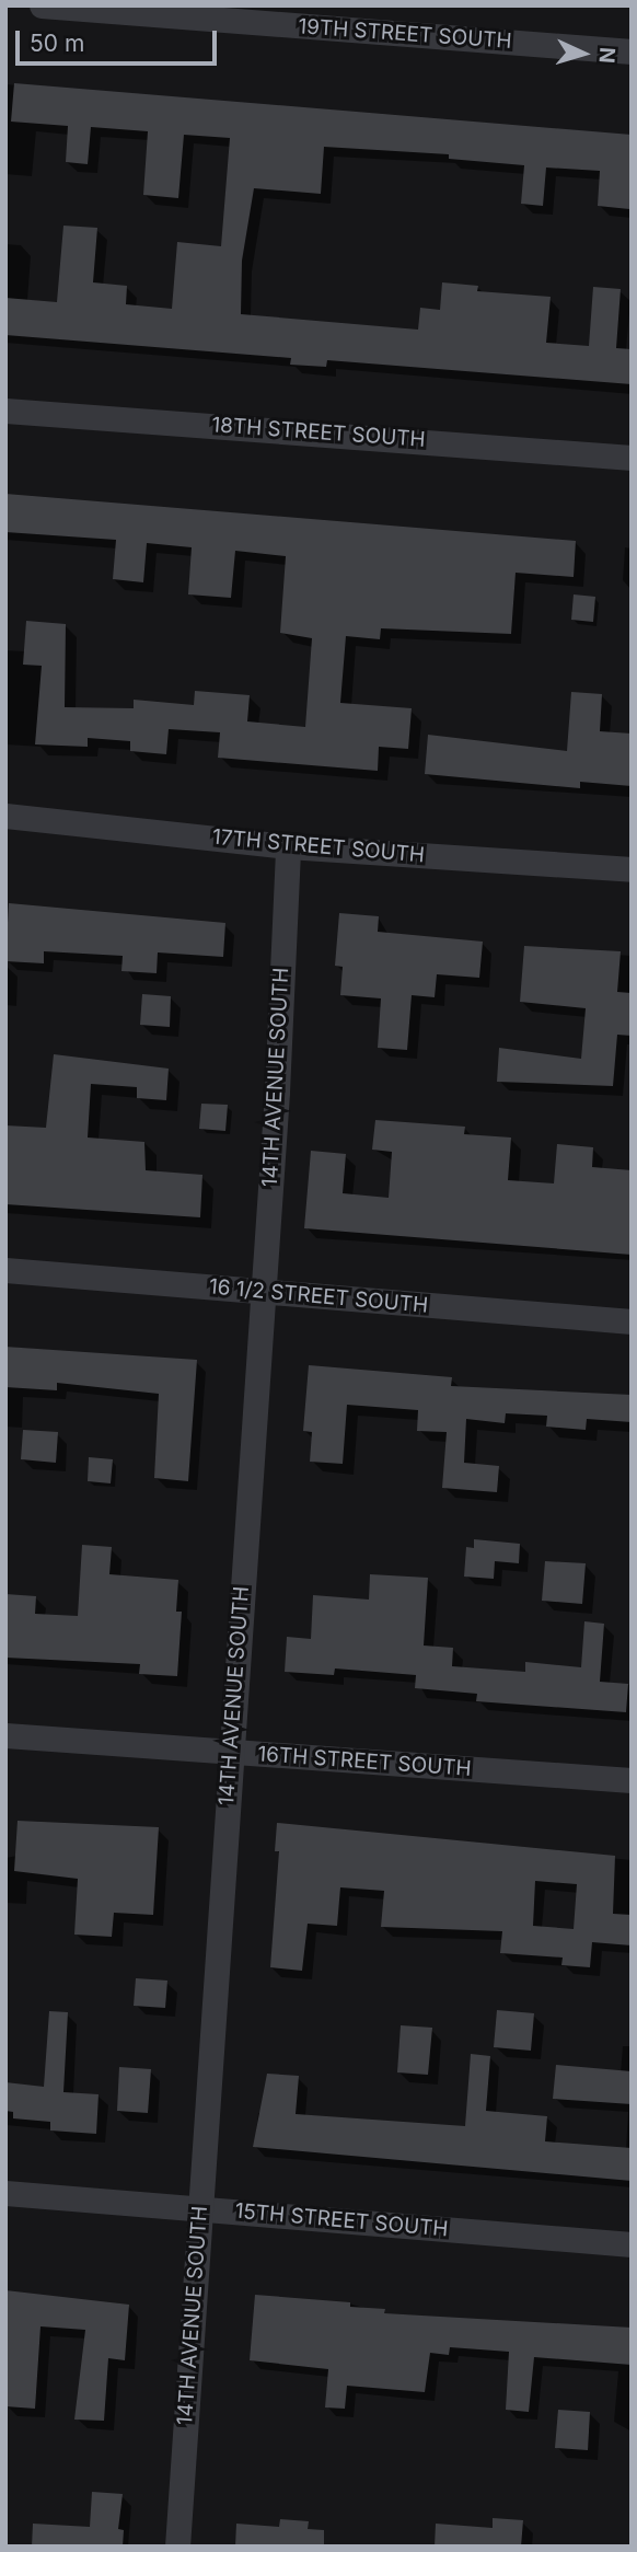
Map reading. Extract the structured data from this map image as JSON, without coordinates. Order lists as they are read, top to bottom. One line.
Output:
{"streets":{"street":["19TH STREET SOUTH","18TH STREET SOUTH","17TH STREET SOUTH","14TH AVENUE SOUTH","16 1/2 STREET SOUTH","16TH STREET SOUTH","15TH STREET SOUTH"]},"crossings":[["17TH STREET SOUTH","14TH AVENUE SOUTH"],["14TH AVENUE SOUTH","16 1/2 STREET SOUTH"],["14TH AVENUE SOUTH","16TH STREET SOUTH"],["14TH AVENUE SOUTH","15TH STREET SOUTH"]],"scale_bar":"50 m","north":"right"}
